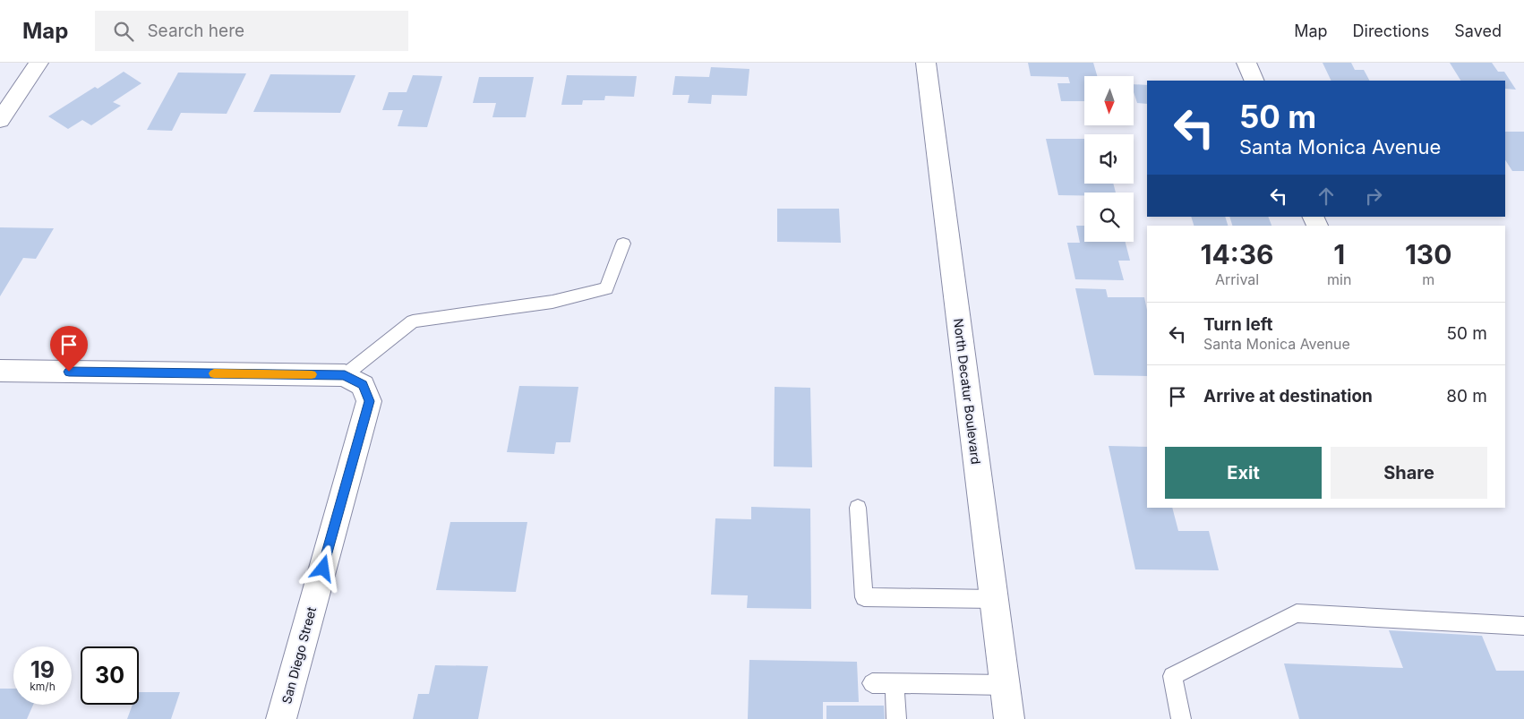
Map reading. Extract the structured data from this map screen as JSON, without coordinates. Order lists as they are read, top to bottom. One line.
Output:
{"streets":{"street":["North Decatur Boulevard","San Diego Street"]},"north":"bottom","page":{"header":"Map","search":"Search here","nav":["Map","Directions","Saved"],"turn":["50 m","Santa Monica Avenue"],"eta":["14:36","Arrival","1","min","130","m"],"list":[{"name":"Turn left","note":"Santa Monica Avenue","value":"50 m"},{"name":"Arrive at destination","value":"80 m"}],"buttons":["Exit","Share"],"speed":"19 km/h","limit":"30"}}
